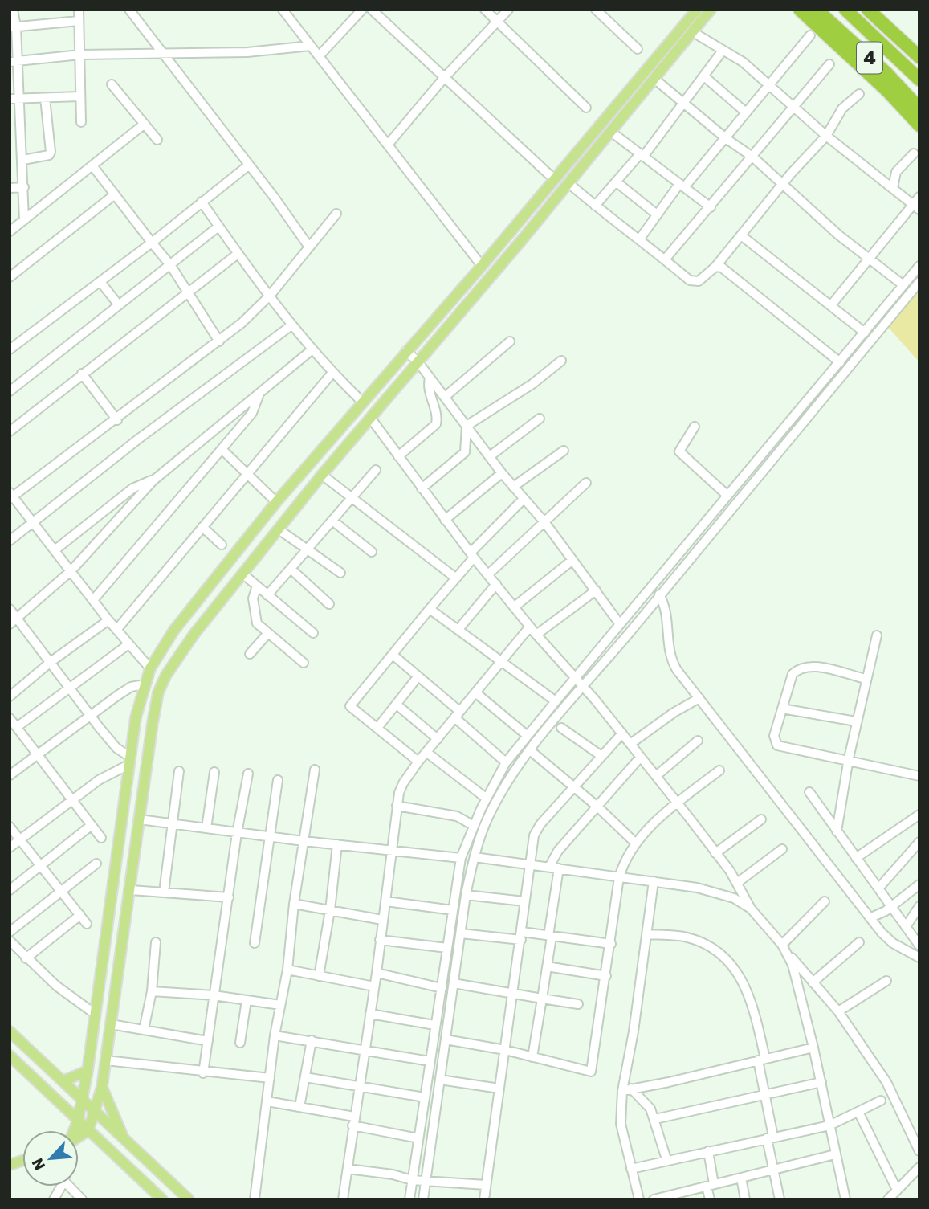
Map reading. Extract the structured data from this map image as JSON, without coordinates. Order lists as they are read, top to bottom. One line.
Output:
{"streets":{"highway":["4"]},"north":"bottom left"}
